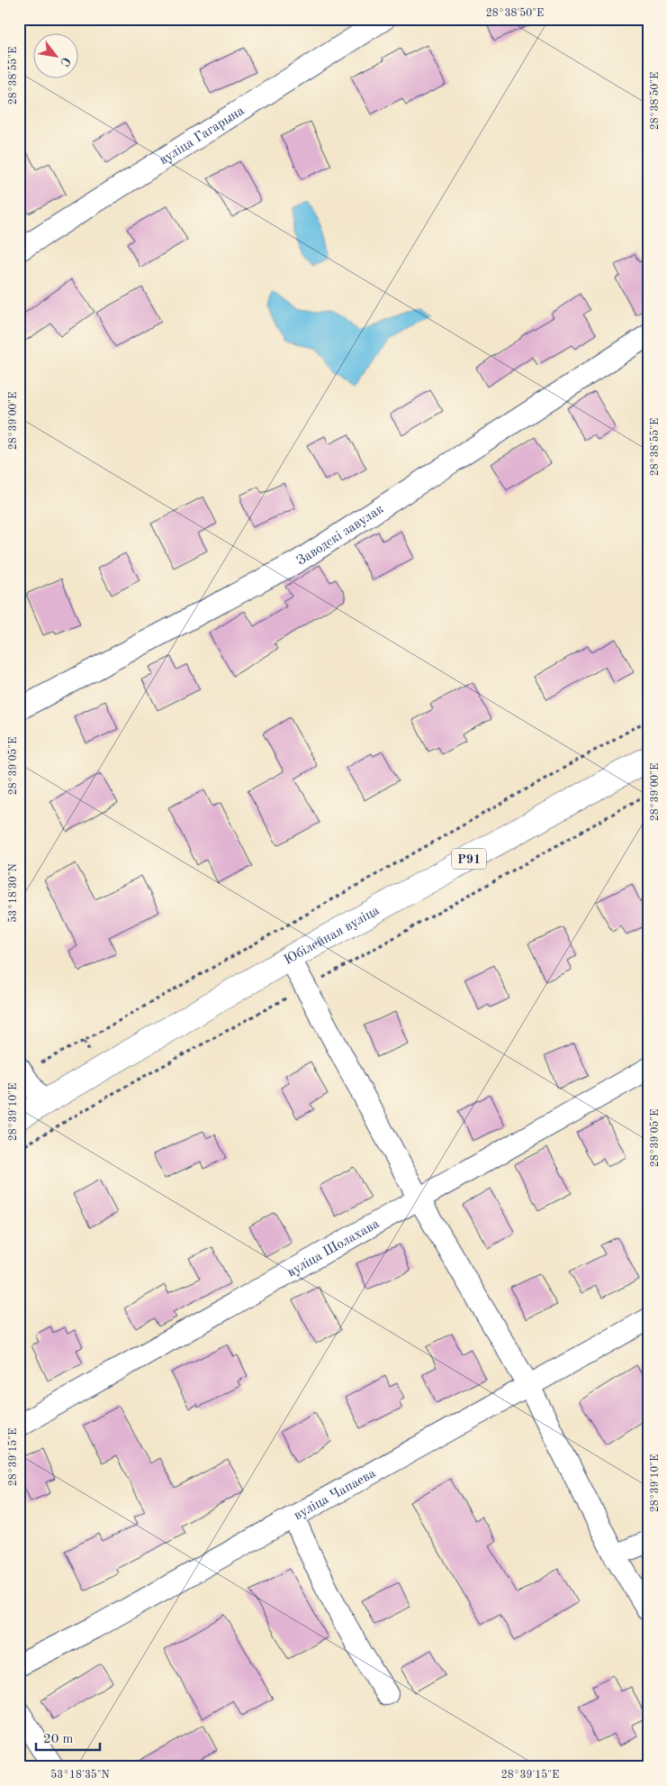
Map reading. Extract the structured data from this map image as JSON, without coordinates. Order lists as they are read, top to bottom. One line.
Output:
{"streets":{"main road":["Р91","Юбілейная вуліца"],"street":["вуліца Гагарына","Заводскі завулак","вуліца Шолахава","вуліца Чапаева"]},"scale_bar":"20 m","north":"bottom right","coordinates":["28°38'50\"E","28°38'55\"E","28°39'00\"E","28°39'05\"E","53°18'30\"N","28°39'10\"E","28°39'15\"E","53°18'35\"N"]}
